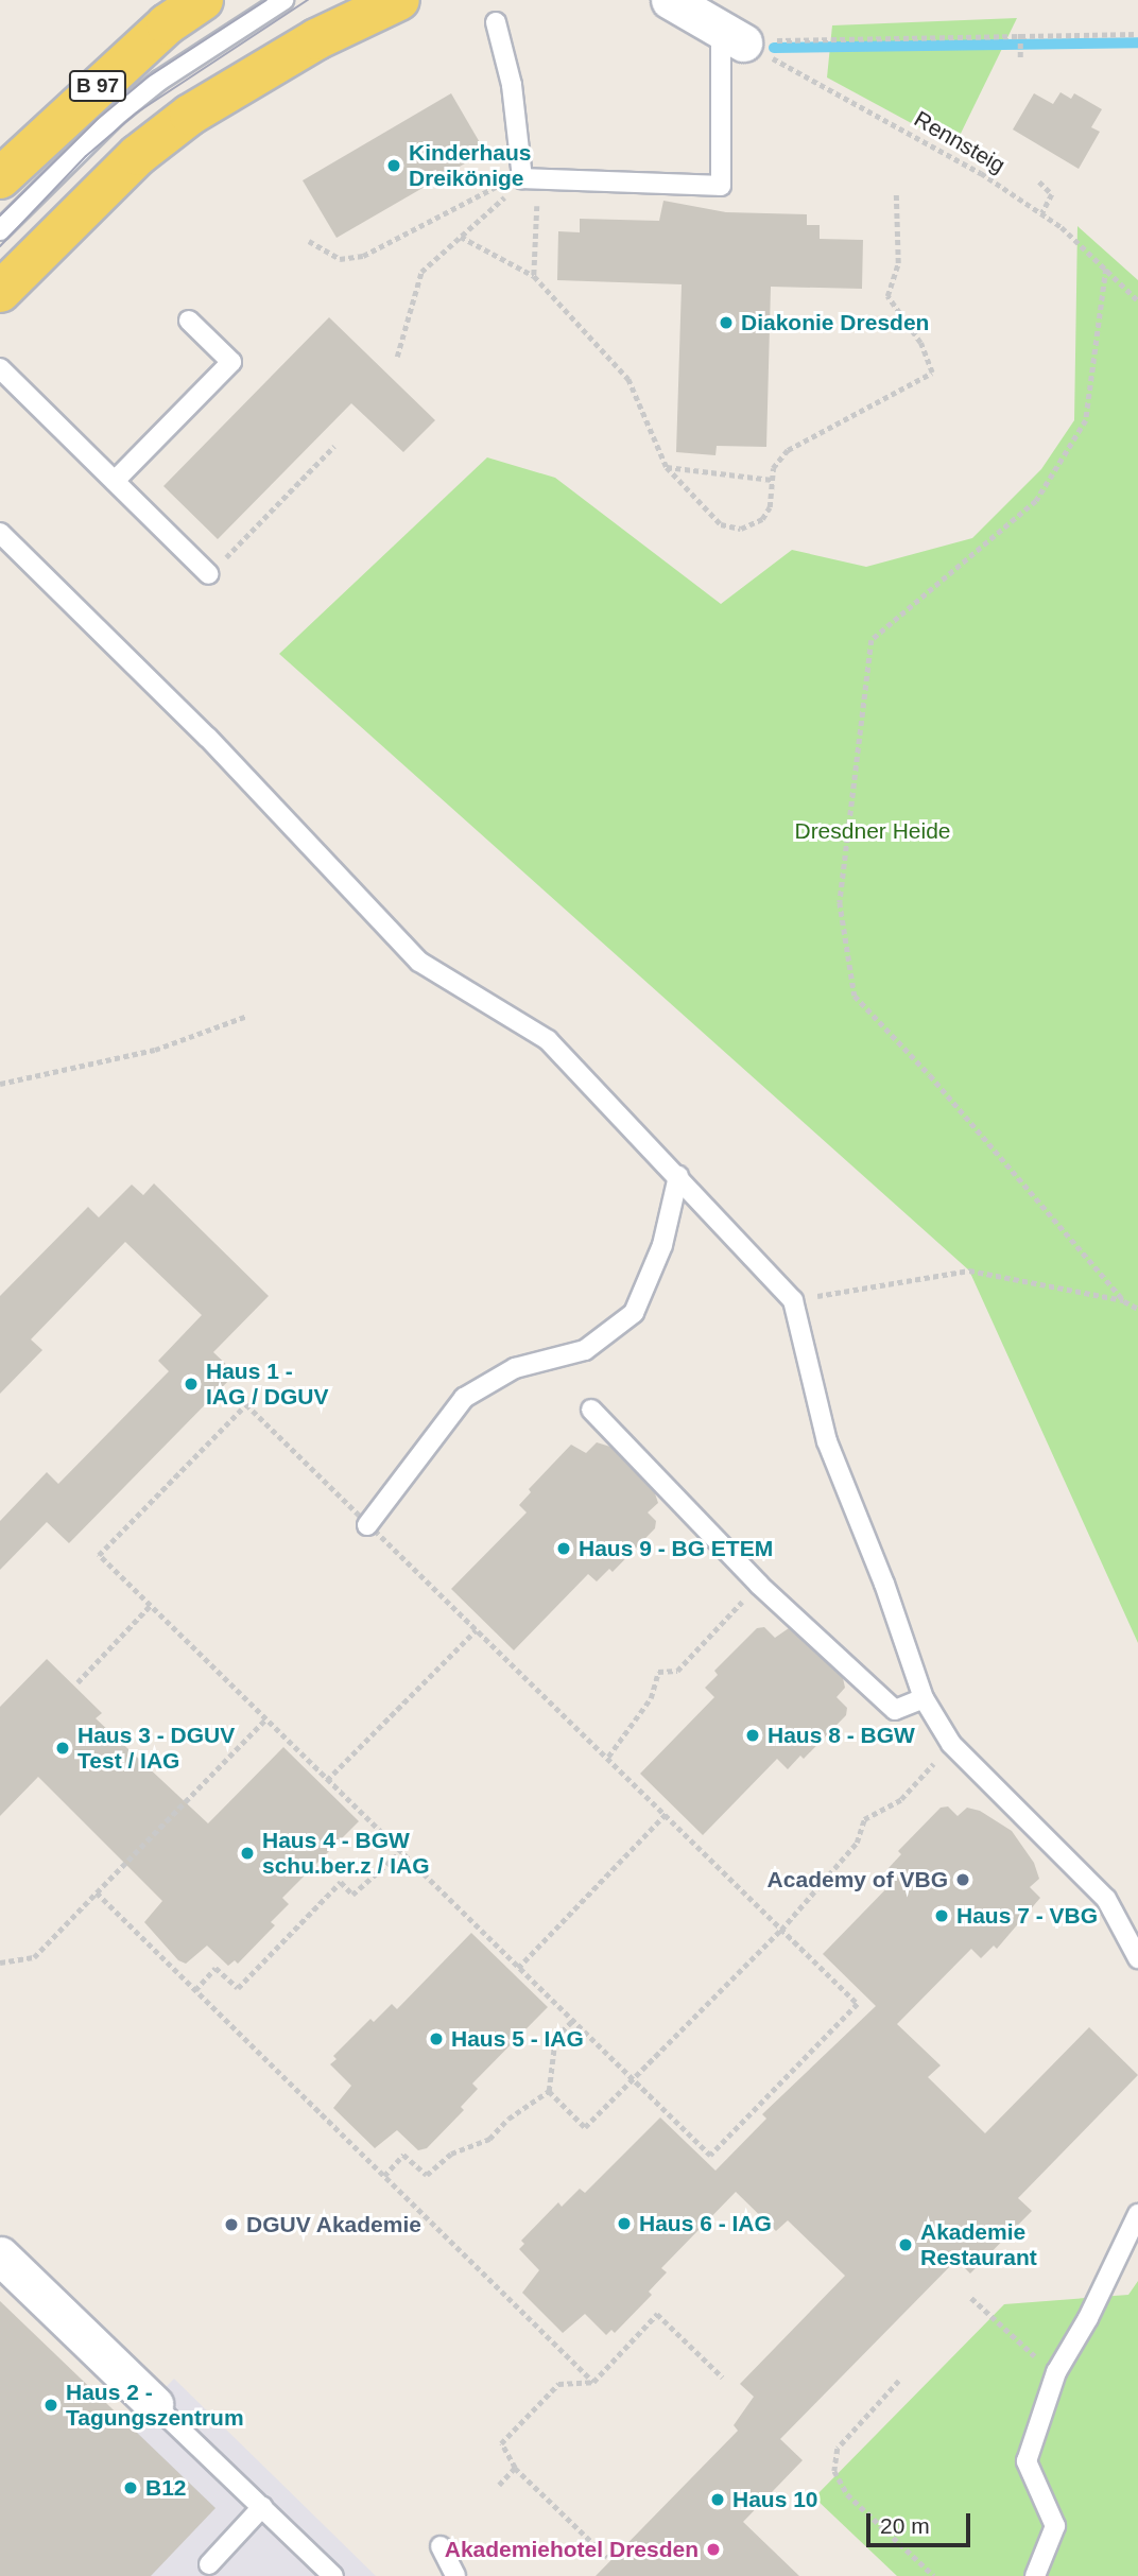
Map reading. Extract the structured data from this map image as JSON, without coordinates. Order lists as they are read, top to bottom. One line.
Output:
{"streets":{"main road":["B 97"],"path":["Rennsteig"]},"parks":["Dresdner Heide"],"places":["Kinderhaus Dreikönige","Diakonie Dresden","Haus 1 - IAG / DGUV","Haus 9 - BG ETEM","Haus 8 - BGW","Haus 3 - DGUV Test / IAG","Haus 4 - BGW schu.ber.z / IAG","Academy of VBG","Haus 7 - VBG","Haus 5 - IAG","Haus 6 - IAG","DGUV Akademie","Akademie Restaurant","Haus 2 - Tagungszentrum","B12","Haus 10","Akademiehotel Dresden"],"scale_bar":"20 m"}
